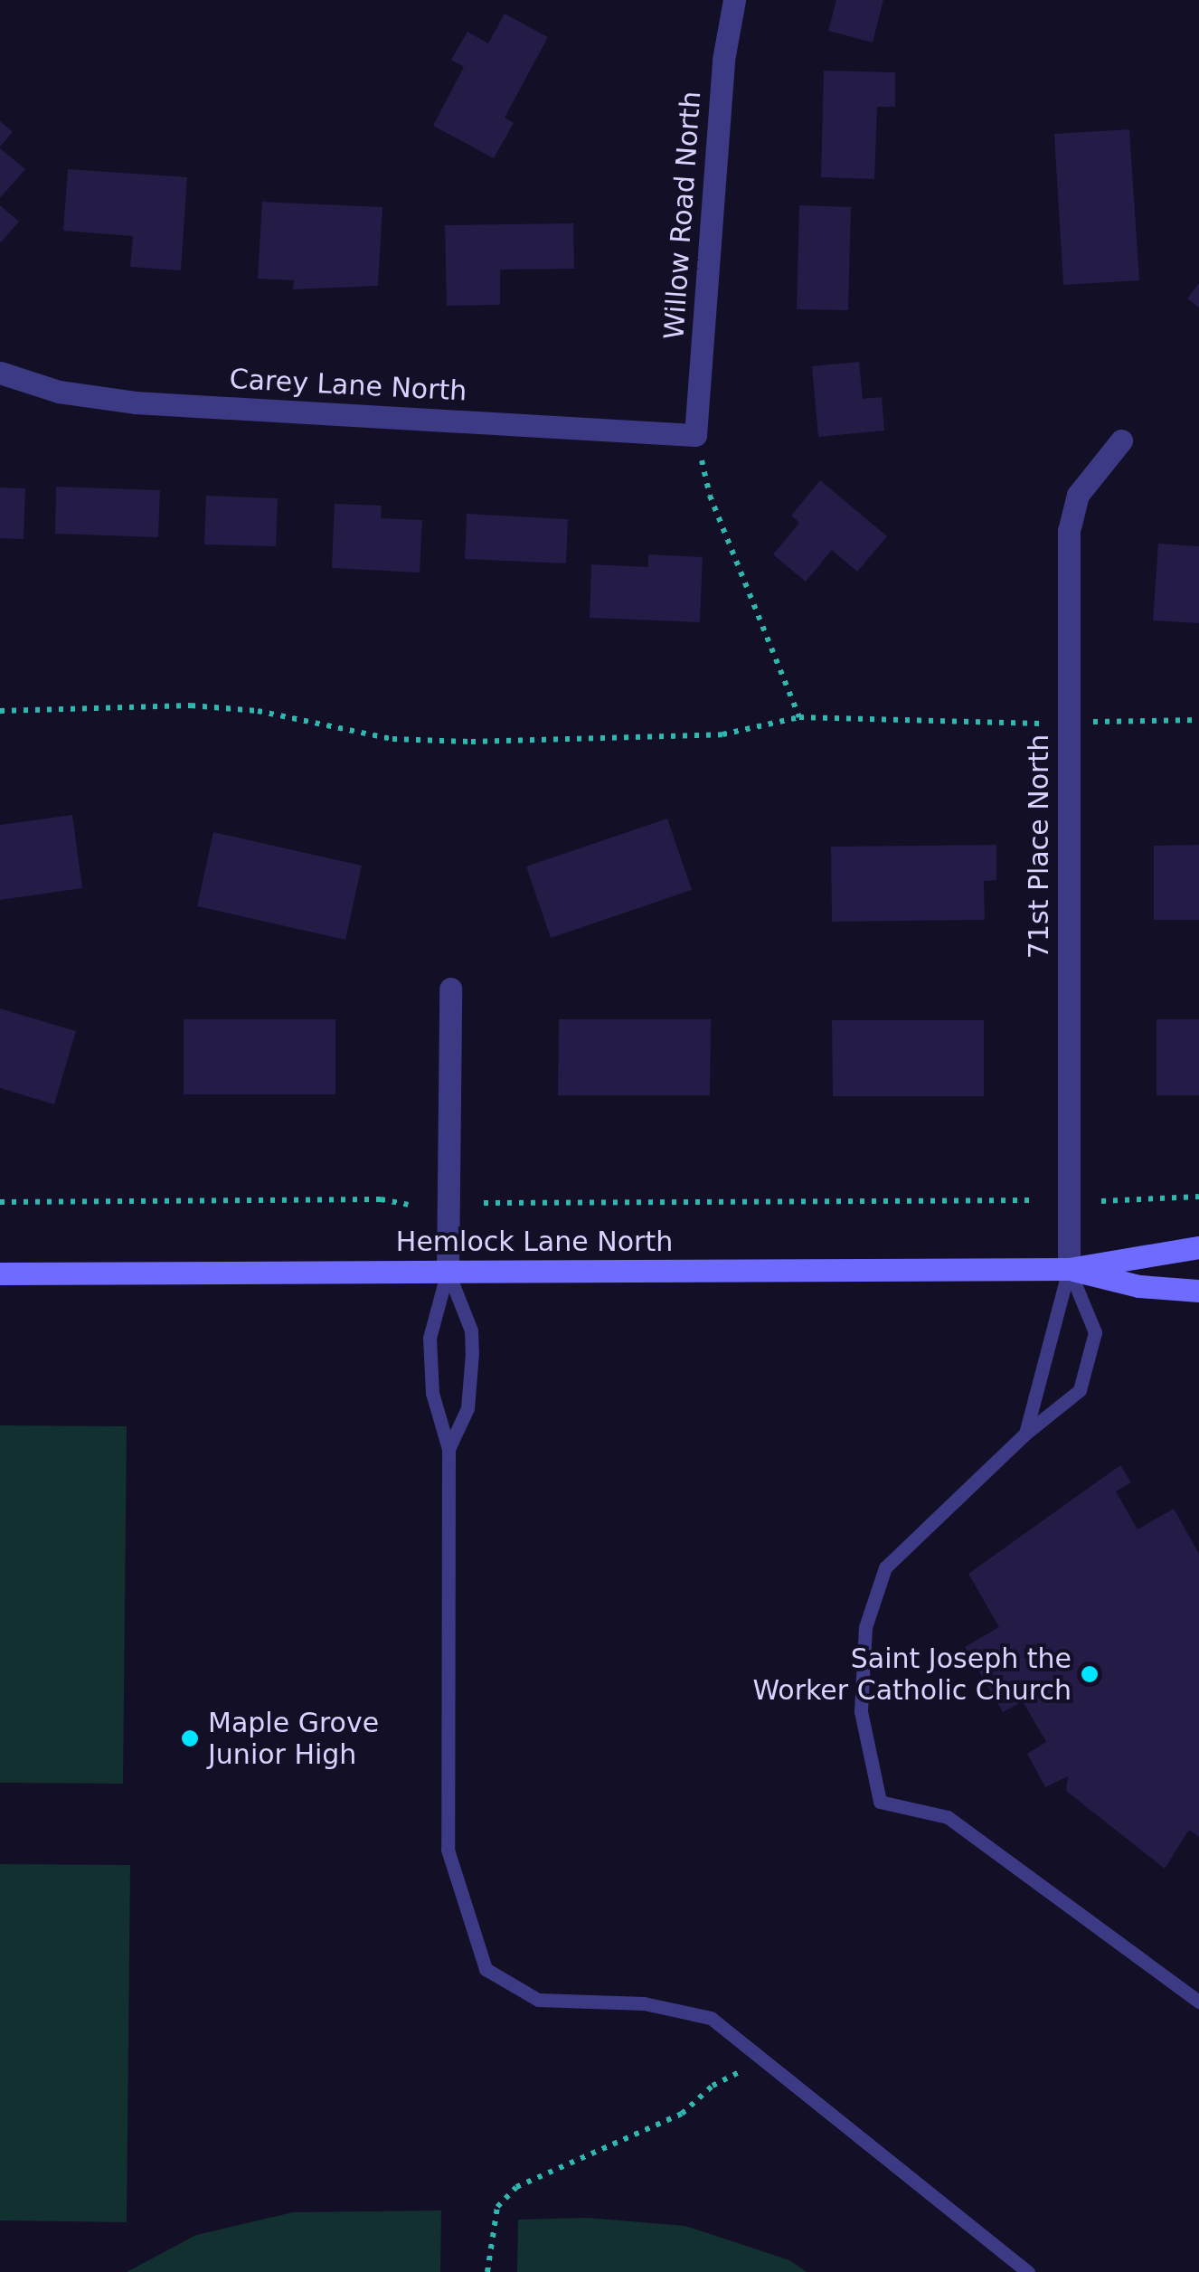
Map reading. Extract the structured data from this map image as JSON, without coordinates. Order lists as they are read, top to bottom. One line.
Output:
{"streets":{"main road":["Hemlock Lane North"],"street":["Willow Road North","Carey Lane North","71st Place North"]},"crossings":[["Willow Road North","Carey Lane North"],["71st Place North","Hemlock Lane North"]],"places":["Saint Joseph the Worker Catholic Church","Maple Grove Junior High"]}
